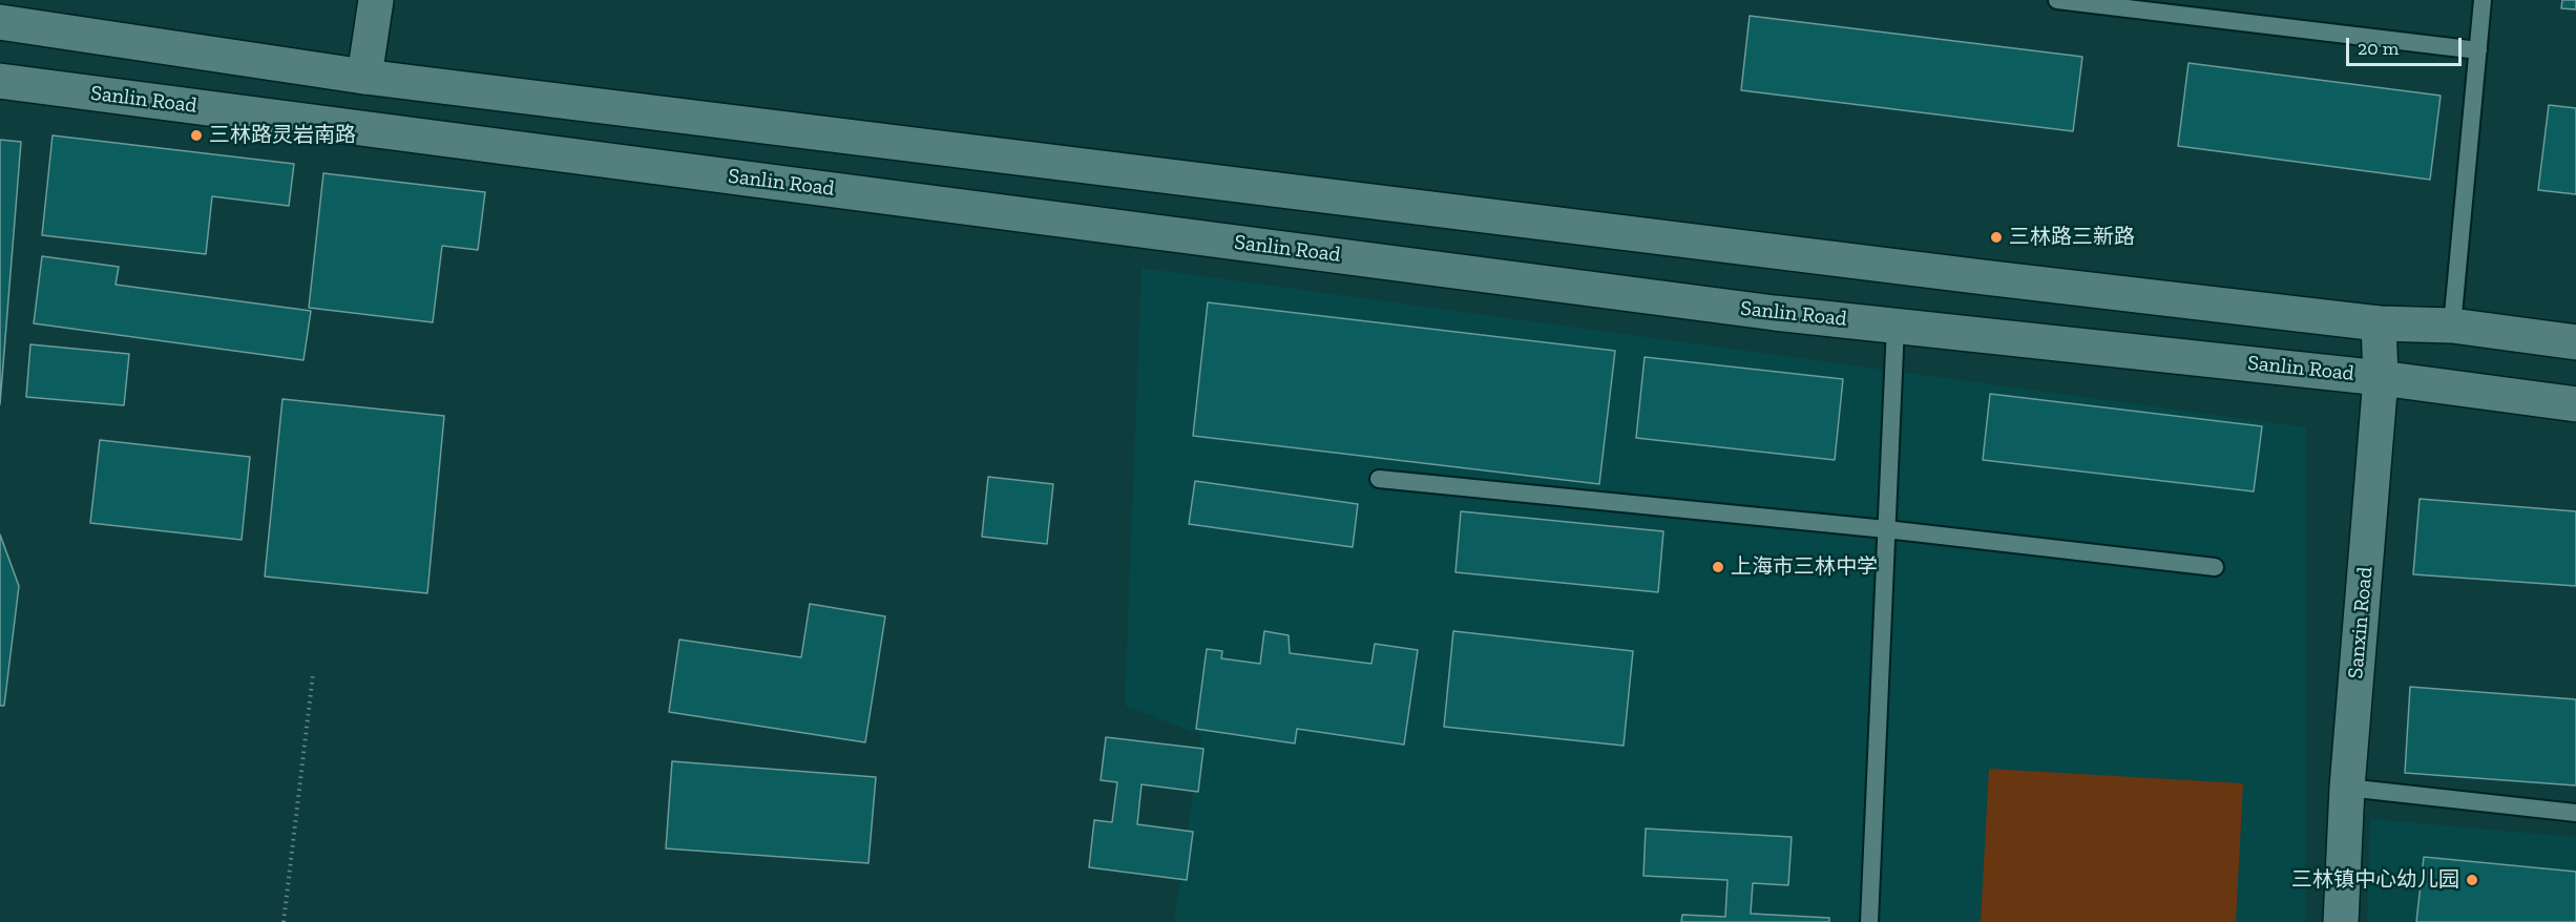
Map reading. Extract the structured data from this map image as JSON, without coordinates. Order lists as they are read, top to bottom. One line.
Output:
{"streets":{"main road":["Sanlin Road","Sanxin Road"]},"crossings":[["Sanlin Road","Sanxin Road"]],"places":["三林路灵岩南路","三林路三新路","上海市三林中学","三林镇中心幼儿园"],"scale_bar":"20 m"}
